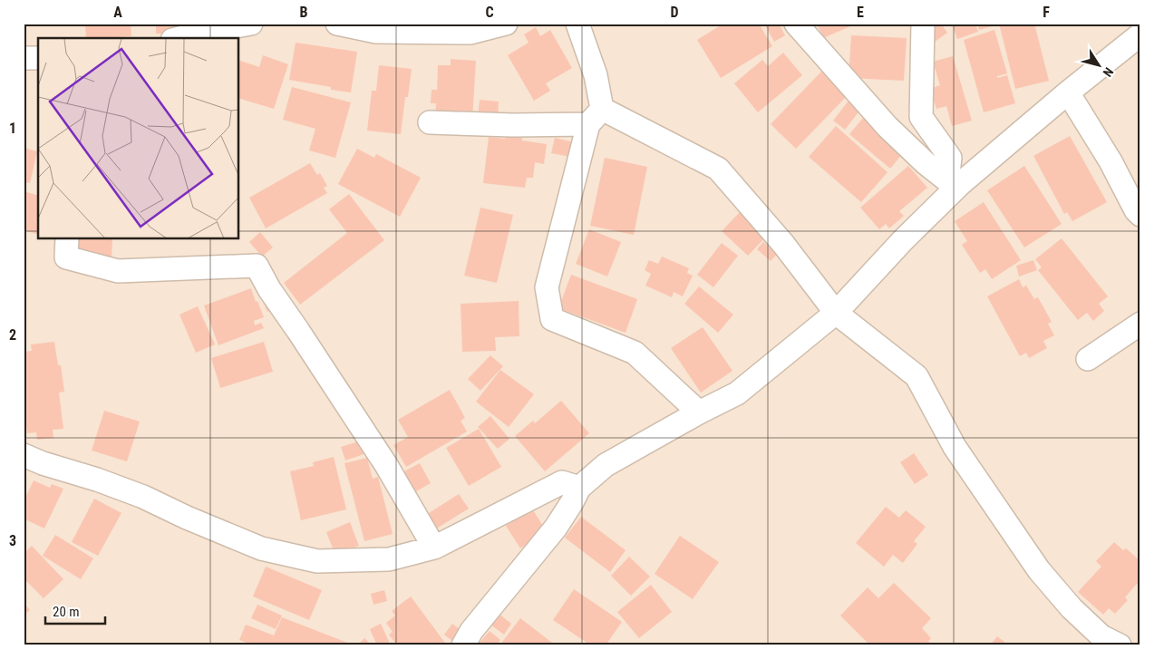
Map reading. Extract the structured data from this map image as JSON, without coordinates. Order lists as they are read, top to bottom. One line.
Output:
{"scale_bar":"20 m","north":"bottom right","grid":{"columns":["A","B","C","D","E","F"],"rows":["1","2","3"]}}
